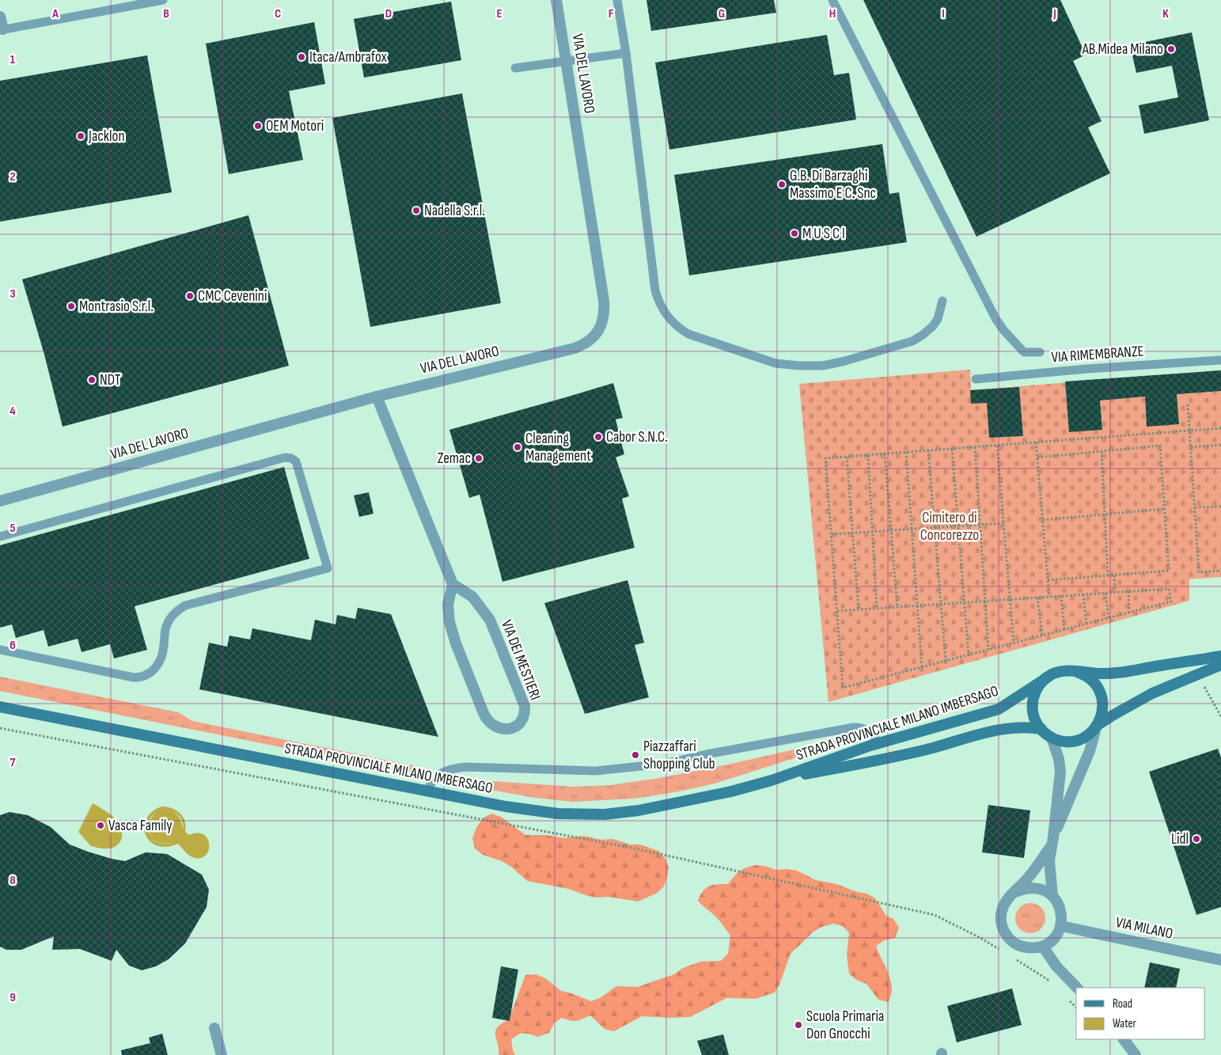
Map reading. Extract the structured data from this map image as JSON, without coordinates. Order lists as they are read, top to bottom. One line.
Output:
{"streets":{"main road":["STRADA PROVINCIALE MILANO IMBERSAGO"],"street":["VIA DEL LAVORO","VIA DEI MESTIERI","VIA MILANO"],"lane":["VIA RIMEMBRANZE"]},"parks":["Cimitero di Concorezzo"],"places":["AB.Midea Milano","Itaca/Ambrafox","OEM Motori","Jacklon","G.B. Di Barzaghi Massimo E C. Snc","Nadella S.r.l.","M U S C I","CMC Cevenini","Montrasio S.r.l.","NDT","Cabor S.N.C.","Cleaning Management","Zemac","Piazzaffari Shopping Club","Vasca Family","Lidl","Scuola Primaria Don Gnocchi"],"legend":["Road","Water"],"grid":{"columns":["A","B","C","D","E","F","G","H","I","J","K"],"rows":["1","2","3","4","5","6","7","8","9"]}}
